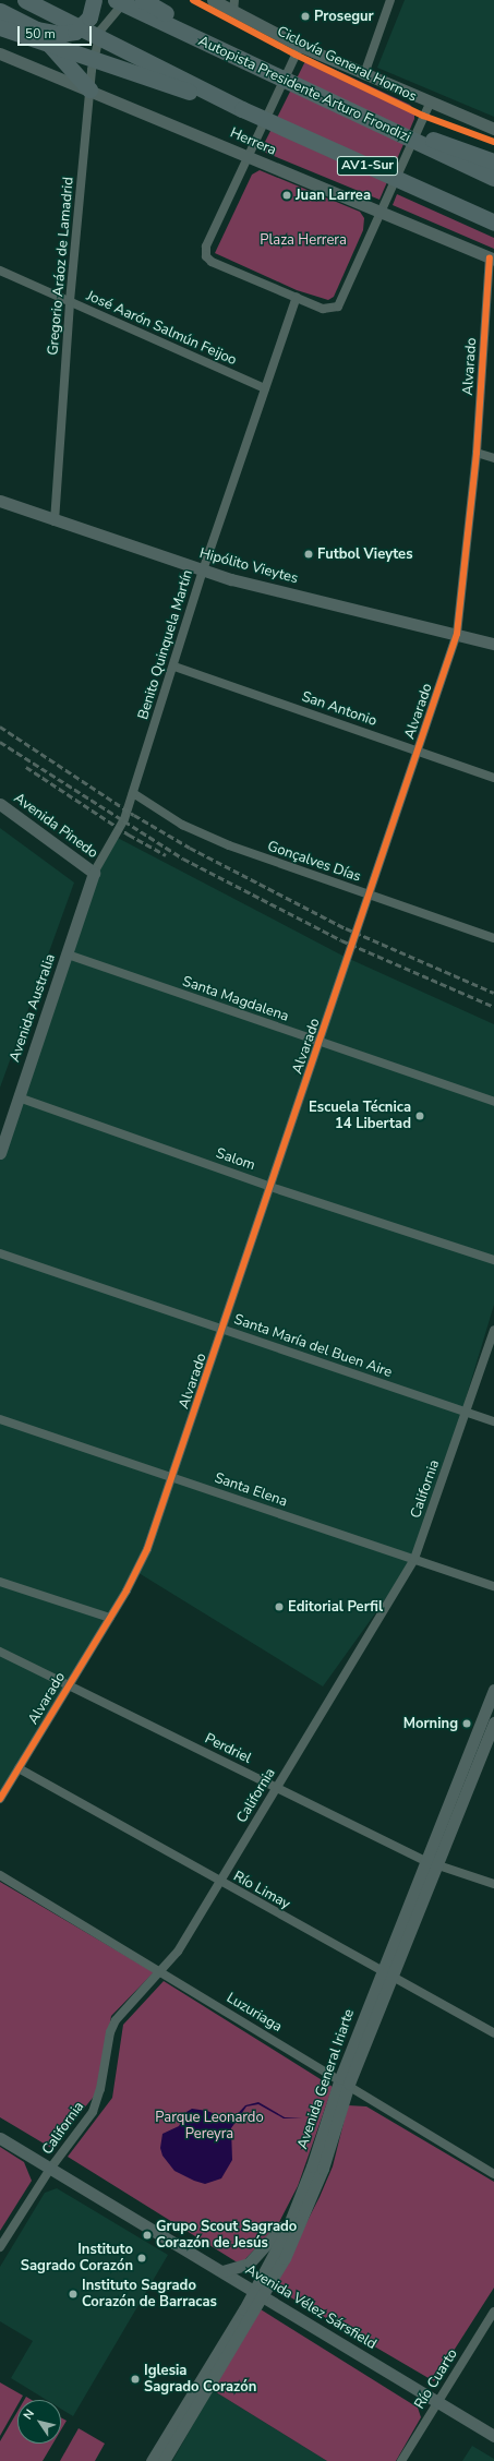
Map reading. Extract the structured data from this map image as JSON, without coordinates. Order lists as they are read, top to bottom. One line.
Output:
{"streets":{"highway":["Autopista Presidente Arturo Frondizi","AV1-Sur"],"main road":["Herrera","Hipólito Vieytes","Avenida Pinedo","Avenida Australia","Avenida General Iriarte","Avenida Vélez Sársfield"],"street":["Gregorio Aráoz de Lamadrid","José Aarón Salmún Feijoo","Alvarado","Benito Quinquela Martín","San Antonio","Gonçalves Días","Santa Magdalena","Salom","Santa María del Buen Aire","California","Santa Elena","Perdriel","Río Limay","Luzuriaga","Río Cuarto"],"cycle path":["Ciclovía General Hornos"]},"crossings":[["Herrera","Gregorio Aráoz de Lamadrid"],["Herrera","Alvarado"],["Gregorio Aráoz de Lamadrid","José Aarón Salmún Feijoo"],["Gregorio Aráoz de Lamadrid","Hipólito Vieytes"],["José Aarón Salmún Feijoo","Benito Quinquela Martín"],["Alvarado","Hipólito Vieytes"],["Alvarado","San Antonio"],["Alvarado","Gonçalves Días"],["Alvarado","Santa Magdalena"],["Alvarado","Salom"],["Alvarado","Santa María del Buen Aire"],["Alvarado","Santa Elena"],["Alvarado","Perdriel"],["Alvarado","Río Limay"],["Hipólito Vieytes","Benito Quinquela Martín"],["Benito Quinquela Martín","San Antonio"],["Benito Quinquela Martín","Avenida Pinedo"],["Benito Quinquela Martín","Gonçalves Días"],["Benito Quinquela Martín","Avenida Australia"],["Avenida Pinedo","Avenida Australia"],["Santa Magdalena","Avenida Australia"],["Avenida Australia","Salom"],["Santa María del Buen Aire","California"],["California","Santa Elena"],["California","Perdriel"],["California","Río Limay"],["California","Luzuriaga"],["California","Avenida Vélez Sársfield"],["Perdriel","Avenida General Iriarte"],["Río Limay","Avenida General Iriarte"],["Luzuriaga","Avenida General Iriarte"],["Avenida General Iriarte","Avenida Vélez Sársfield"],["Avenida Vélez Sársfield","Río Cuarto"]],"parks":["Plaza Herrera","Parque Leonardo Pereyra"],"places":["Prosegur","Juan Larrea","Futbol Vieytes","Escuela Técnica 14 Libertad","Editorial Perfil","Morning","Grupo Scout Sagrado Corazón de Jesús","Instituto Sagrado Corazón","Instituto Sagrado Corazón de Barracas","Iglesia Sagrado Corazón"],"scale_bar":"50 m","north":"top left"}
